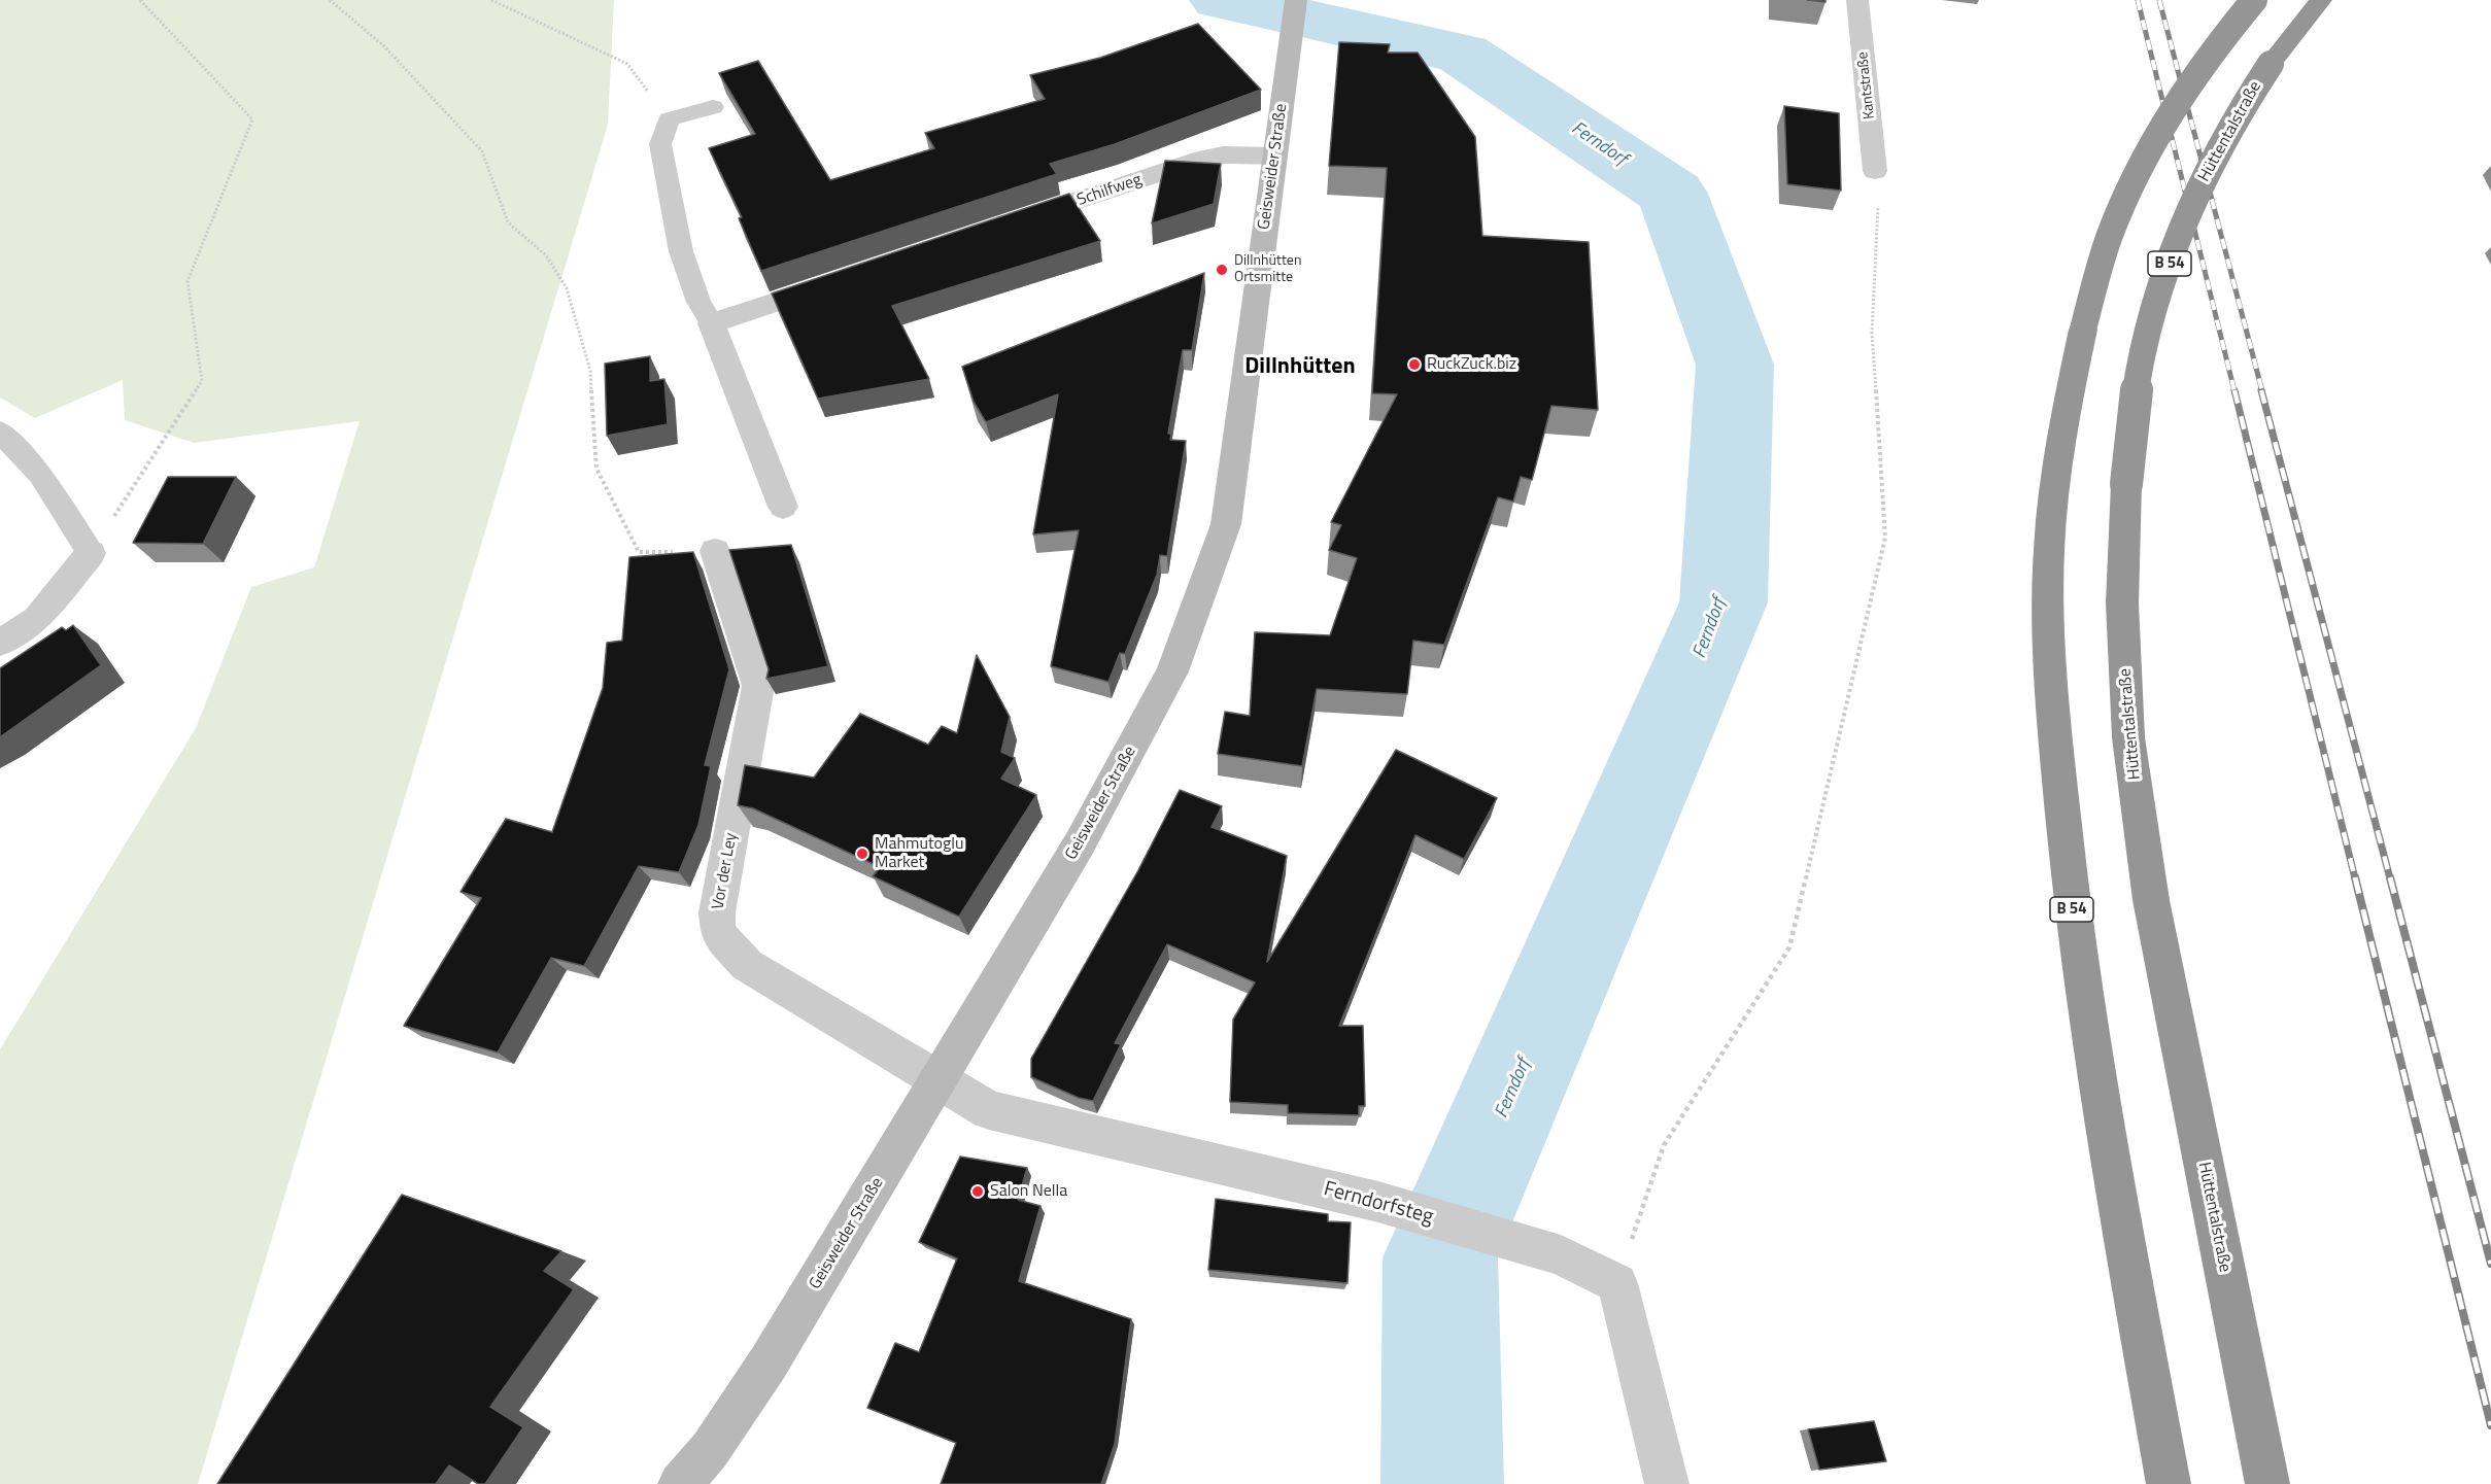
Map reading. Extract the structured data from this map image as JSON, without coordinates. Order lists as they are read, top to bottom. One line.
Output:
{"streets":{"highway":["Hüttentalstraße","B 54"],"main road":["Geisweider Straße"],"street":["Kantstraße","Schilfweg","Vor der Ley","Ferndorfsteg"]},"crossings":[["Geisweider Straße","Schilfweg"],["Geisweider Straße","Vor der Ley"],["Geisweider Straße","Ferndorfsteg"],["Vor der Ley","Ferndorfsteg"]],"districts":["Dillnhütten"],"water":["Ferndorf"],"places":["Dillnhütten Ortsmitte","RuckZuck.biz","Mahmutoglu Market","Salon Nella"]}
